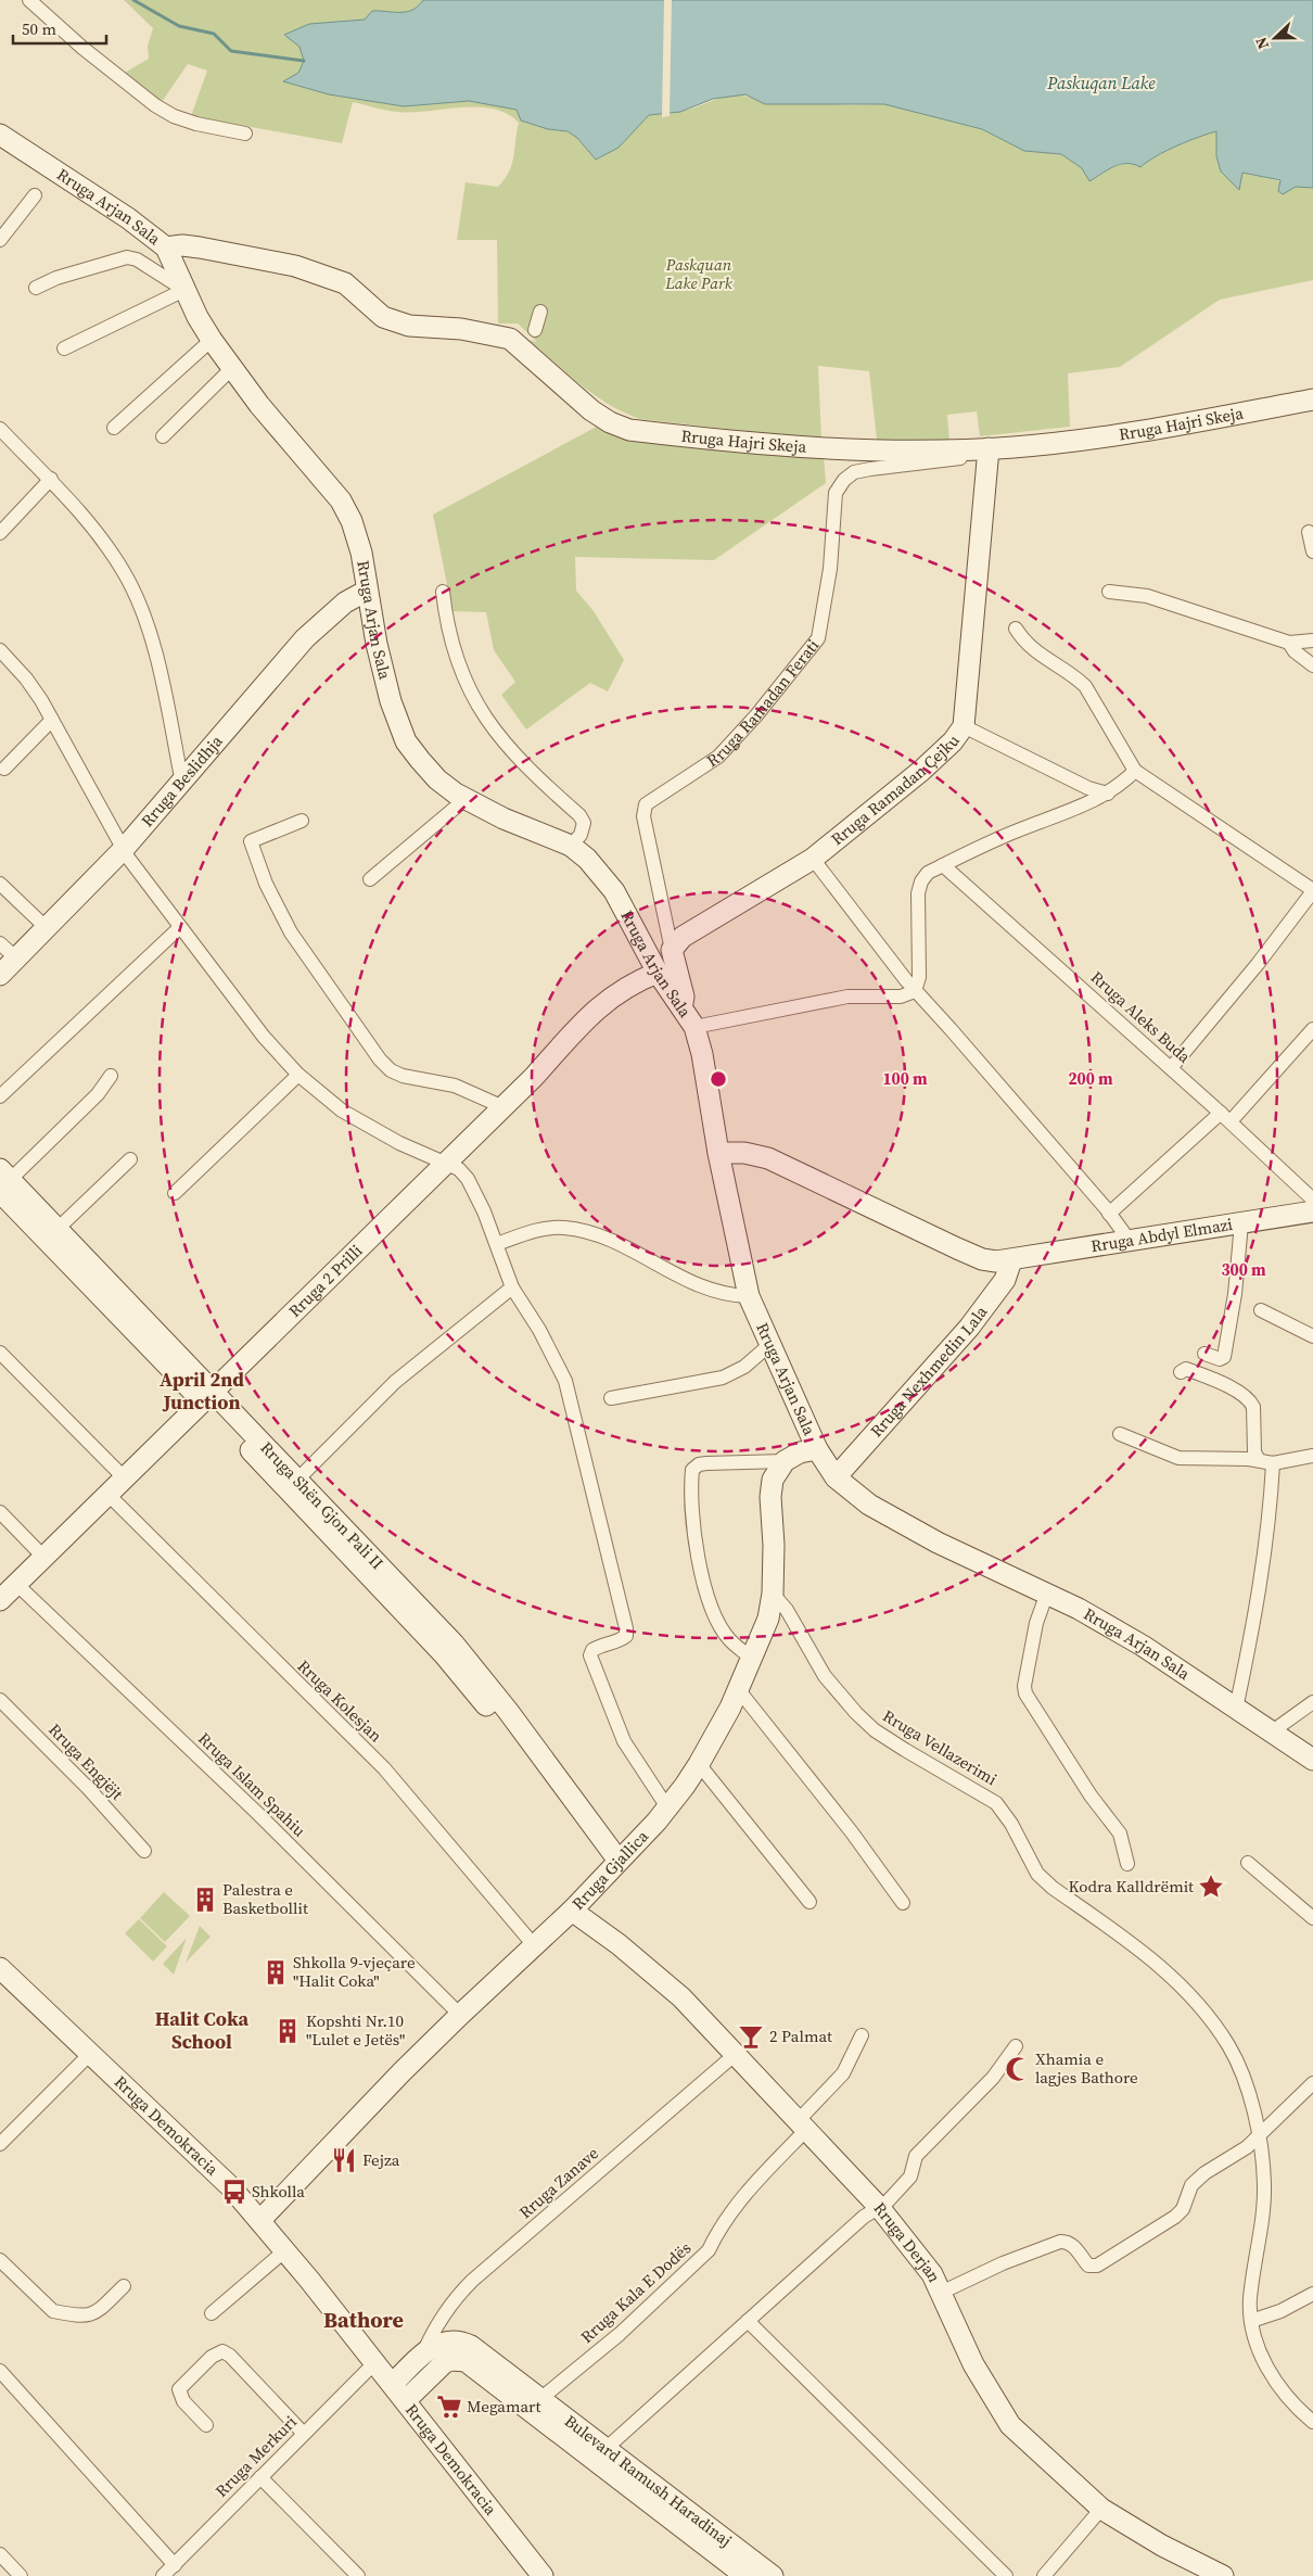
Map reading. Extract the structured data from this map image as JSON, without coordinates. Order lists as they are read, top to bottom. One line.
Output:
{"streets":{"street":["Rruga Arjan Sala","Rruga Hajri Skeja","Rruga Ramadan Ferati","Rruga Beslidhja","Rruga Ramadan Çejku","Rruga Aleks Buda","Rruga Abdyl Elmazi","Rruga 2 Prilli","Rruga Nexhmedin Lala","Rruga Shën Gjon Pali II","Rruga Kolesjan","Rruga Vellazerimi","Rruga Engjëjt","Rruga Islam Spahiu","Rruga Gjallica","Rruga Demokracia","Rruga Zanave","Rruga Derjan","Rruga Kala E Dodës","Rruga Merkuri","Bulevard Ramush Haradinaj"]},"crossings":[["Rruga Arjan Sala","Rruga Hajri Skeja"],["Rruga Arjan Sala","Rruga Ramadan Ferati"],["Rruga Arjan Sala","Rruga Beslidhja"],["Rruga Arjan Sala","Rruga Abdyl Elmazi"],["Rruga Arjan Sala","Rruga 2 Prilli"],["Rruga Arjan Sala","Rruga Nexhmedin Lala"],["Rruga Hajri Skeja","Rruga Ramadan Ferati"],["Rruga Hajri Skeja","Rruga Ramadan Çejku"],["Rruga Ramadan Ferati","Rruga Ramadan Çejku"],["Rruga Aleks Buda","Rruga Abdyl Elmazi"],["Rruga Abdyl Elmazi","Rruga Nexhmedin Lala"],["Rruga 2 Prilli","Rruga Shën Gjon Pali II"],["Rruga 2 Prilli","Rruga Kolesjan"],["Rruga 2 Prilli","Rruga Islam Spahiu"],["Rruga Shën Gjon Pali II","Rruga Gjallica"],["Rruga Kolesjan","Rruga Gjallica"],["Rruga Vellazerimi","Rruga Gjallica"],["Rruga Islam Spahiu","Rruga Gjallica"],["Rruga Gjallica","Rruga Demokracia"],["Rruga Gjallica","Rruga Derjan"],["Rruga Demokracia","Rruga Merkuri"],["Rruga Demokracia","Bulevard Ramush Haradinaj"],["Rruga Zanave","Rruga Derjan"],["Rruga Zanave","Bulevard Ramush Haradinaj"],["Rruga Derjan","Rruga Kala E Dodës"],["Rruga Kala E Dodës","Bulevard Ramush Haradinaj"]],"districts":["April 2nd Junction","Halit Coka School","Bathore"],"water":["Paskuqan Lake"],"parks":["Paskquan Lake Park"],"places":{"place":["Kodra Kalldrëmit"],"building":["Palestra e Basketbollit","Shkolla 9-vjeçare \"Halit Coka\"","Kopshti Nr.10 \"Lulet e Jetës\""],"bar":["2 Palmat"],"mosque":["Xhamia e lagjes Bathore"],"restaurant":["Fejza"],"bus stop":["Shkolla"],"supermarket":["Megamart"]},"scale_bar":"50 m","north":"left","rings":["100 m","200 m","300 m"]}
